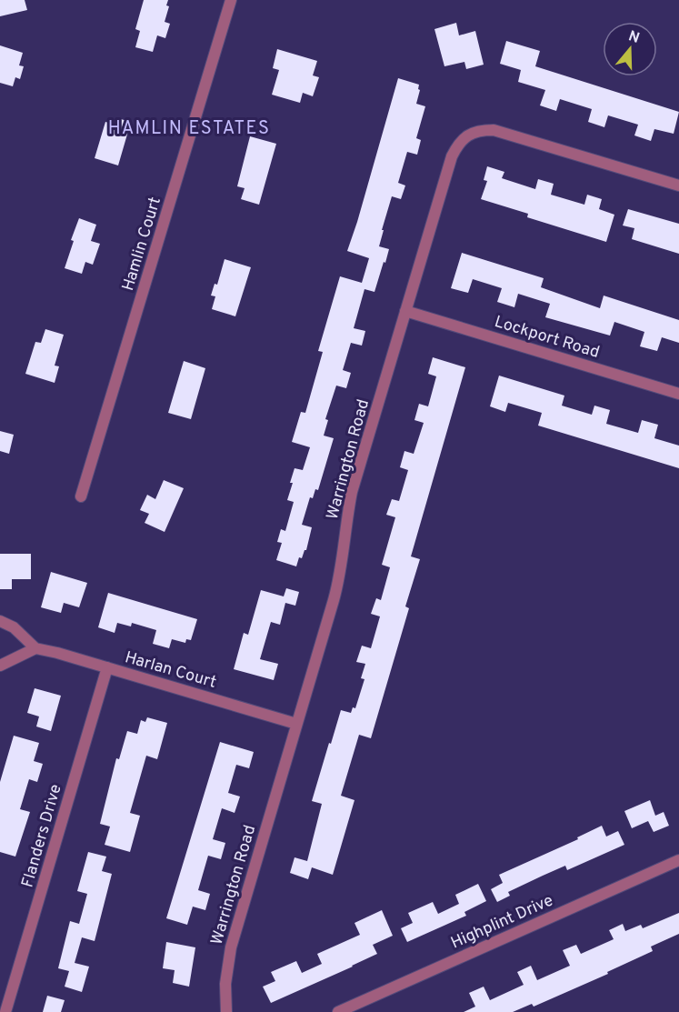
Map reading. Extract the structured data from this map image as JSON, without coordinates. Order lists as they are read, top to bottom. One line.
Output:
{"streets":{"street":["Hamlin Court","Lockport Road","Warrington Road","Harlan Court","Flanders Drive","Highplint Drive"]},"crossings":[["Lockport Road","Warrington Road"],["Warrington Road","Harlan Court"],["Harlan Court","Flanders Drive"]],"districts":["HAMLIN ESTATES"],"north":"top"}
